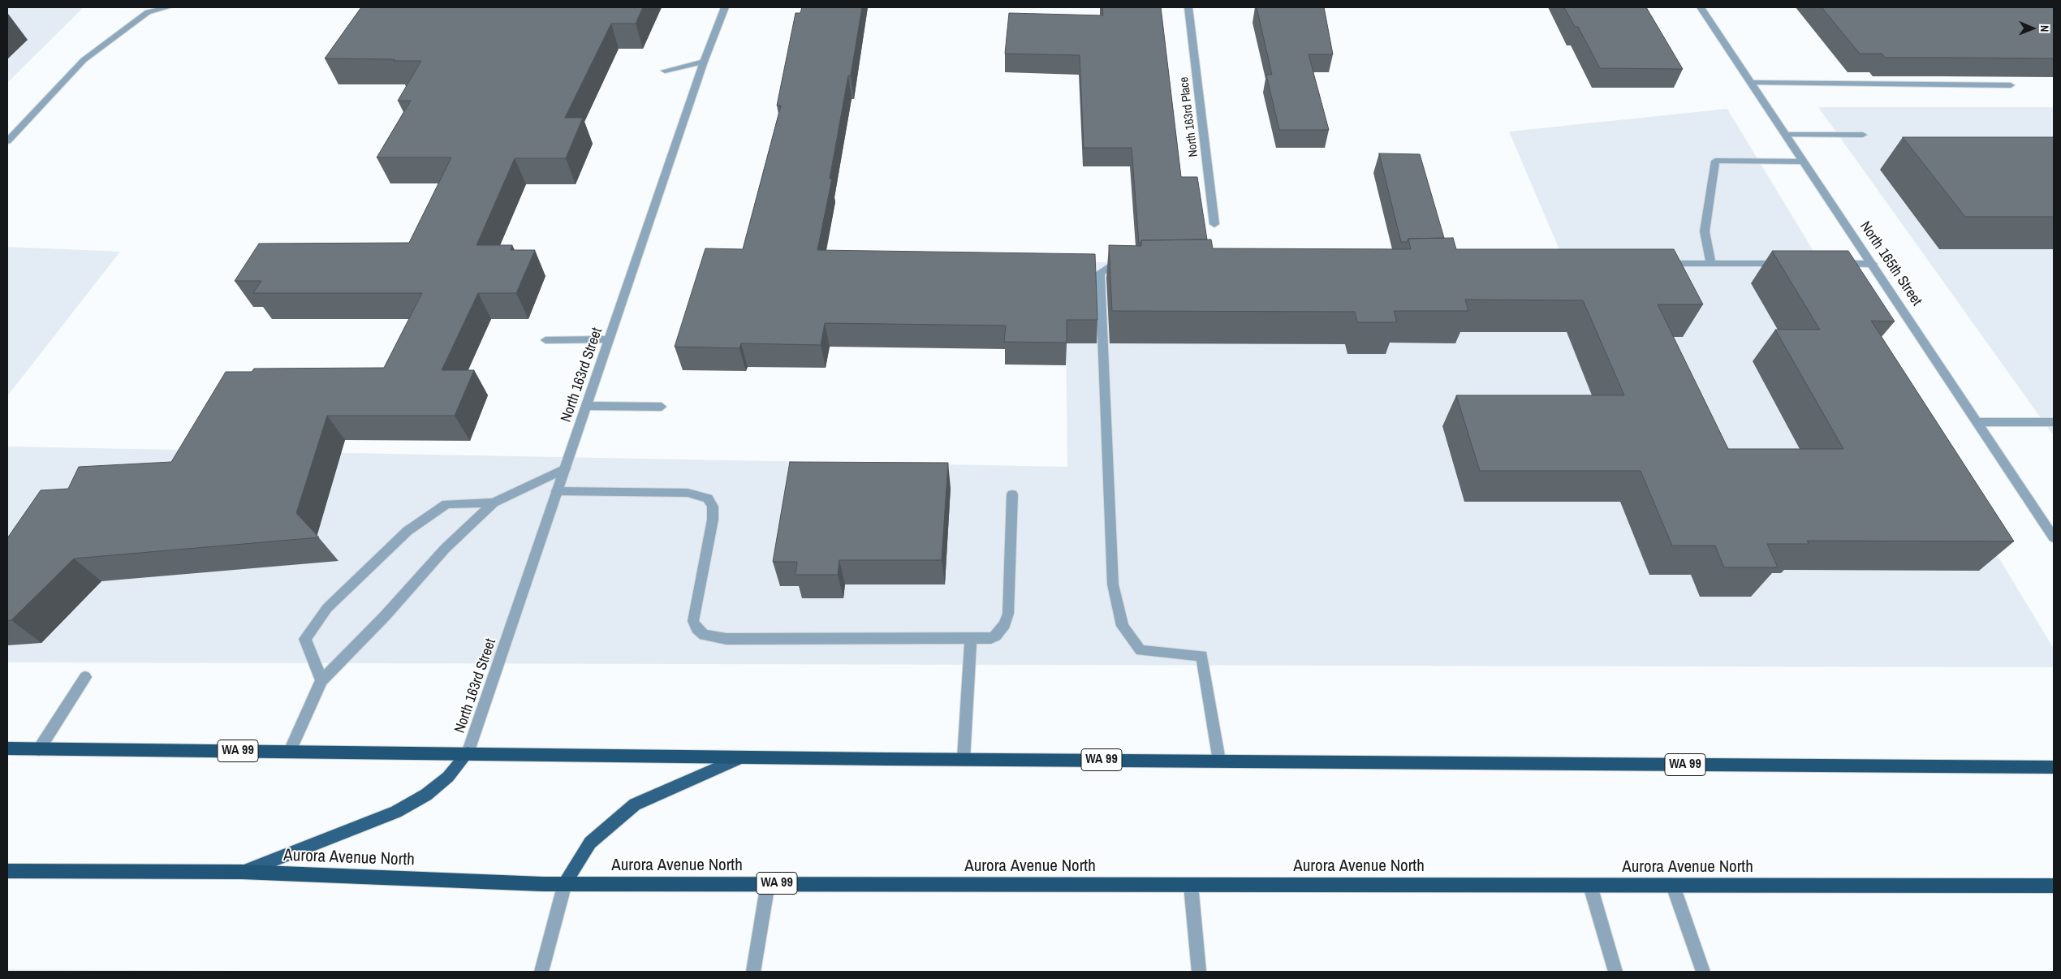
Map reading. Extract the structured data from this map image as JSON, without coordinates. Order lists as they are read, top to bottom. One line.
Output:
{"streets":{"highway":["WA 99","Aurora Avenue North"],"street":["North 163rd Place","North 165th Street","North 163rd Street"]},"crossings":[["North 163rd Street","WA 99"]],"north":"right"}
